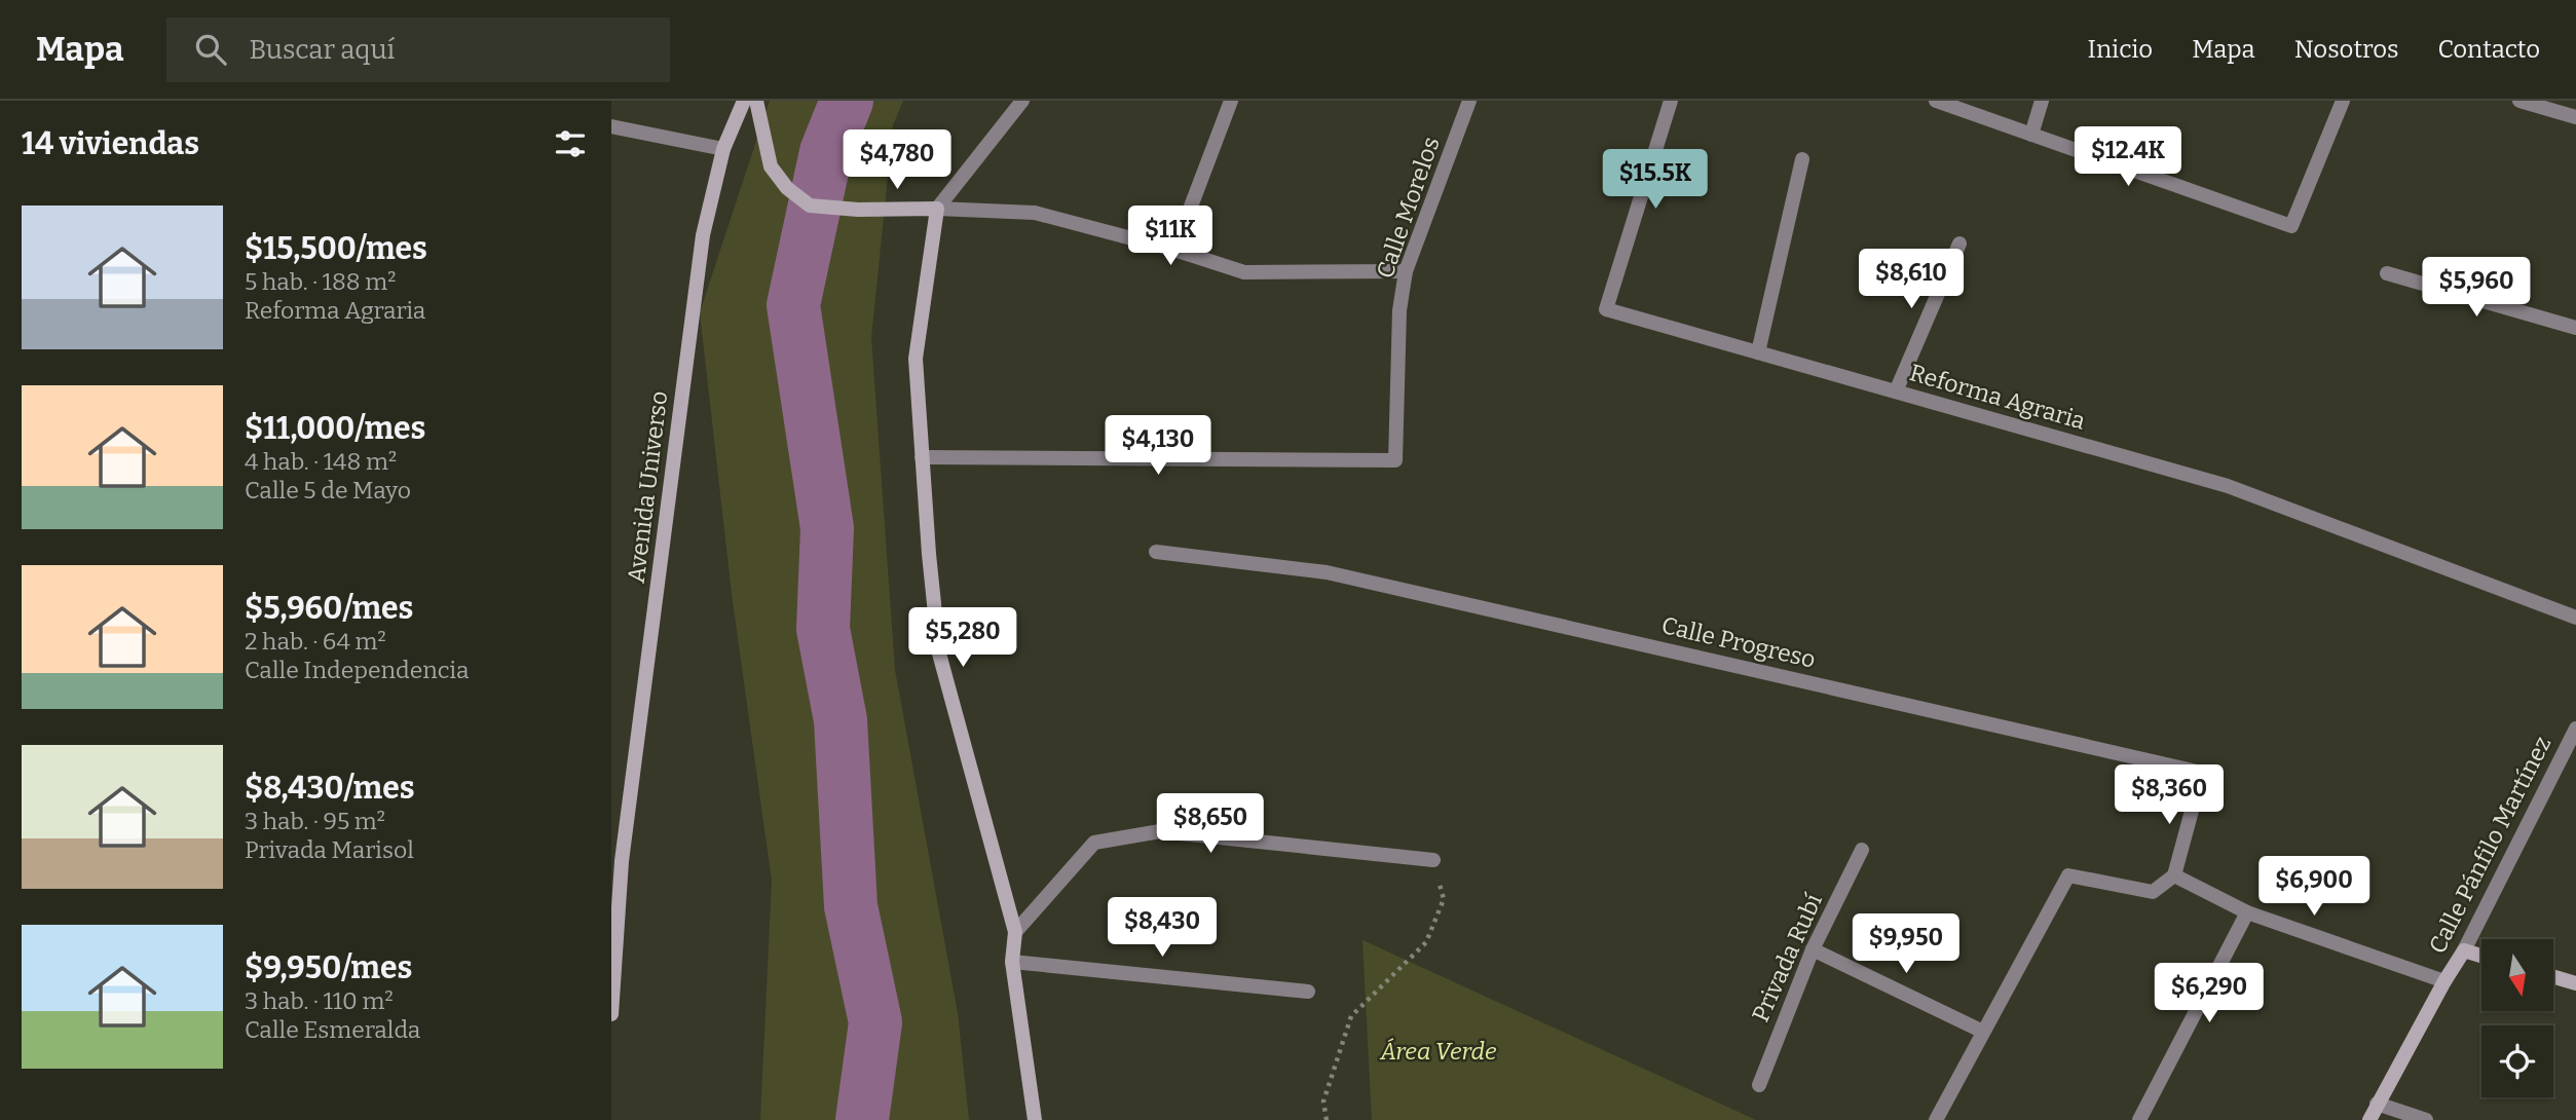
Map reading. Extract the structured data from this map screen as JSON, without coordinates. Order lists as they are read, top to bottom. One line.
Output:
{"streets":{"street":["Calle Morelos","Reforma Agraria","Avenida Universo","Calle Progreso","Calle Pánfilo Martínez","Privada Rubí"]},"parks":["Área Verde"],"north":"bottom","page":{"header":"Mapa","search":"Buscar aquí","nav":["Inicio","Mapa","Nosotros","Contacto"],"heading":"14 viviendas","price":["$12.4K","$4,780","$15.5K","$11K","$8,610","$5,960","$4,130","$5,280","$8,360","$8,650","$6,900","$8,430","$9,950","$6,290"],"list":[{"name":"$15,500/mes","note":"5 hab. · 188 m² · Reforma Agraria"},{"name":"$11,000/mes","note":"4 hab. · 148 m² · Calle 5 de Mayo"},{"name":"$5,960/mes","note":"2 hab. · 64 m² · Calle Independencia"},{"name":"$8,430/mes","note":"3 hab. · 95 m² · Privada Marisol"},{"name":"$9,950/mes","note":"3 hab. · 110 m² · Calle Esmeralda"}]}}
